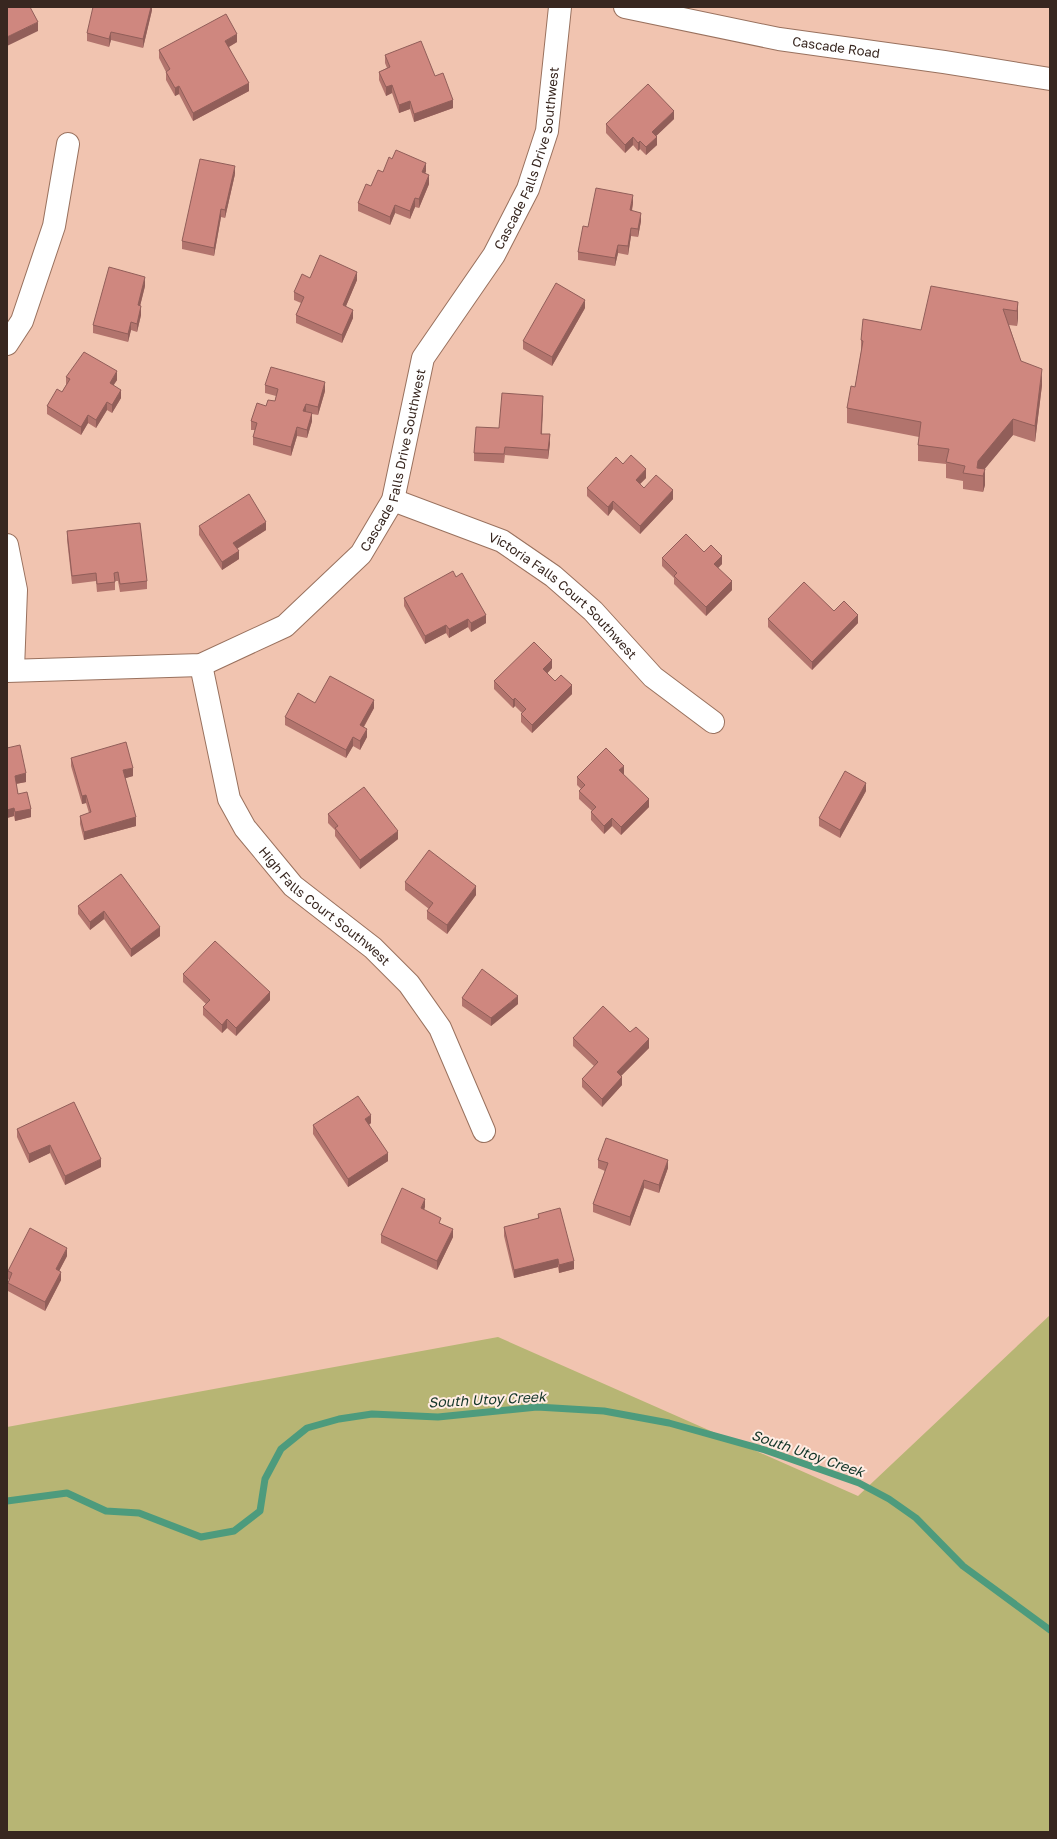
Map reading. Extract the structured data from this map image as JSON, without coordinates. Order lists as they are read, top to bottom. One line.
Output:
{"streets":{"street":["Cascade Road","Cascade Falls Drive Southwest","Victoria Falls Court Southwest","High Falls Court Southwest"]},"crossings":[["Cascade Falls Drive Southwest","Victoria Falls Court Southwest"],["Cascade Falls Drive Southwest","High Falls Court Southwest"]],"water":["South Utoy Creek"]}
